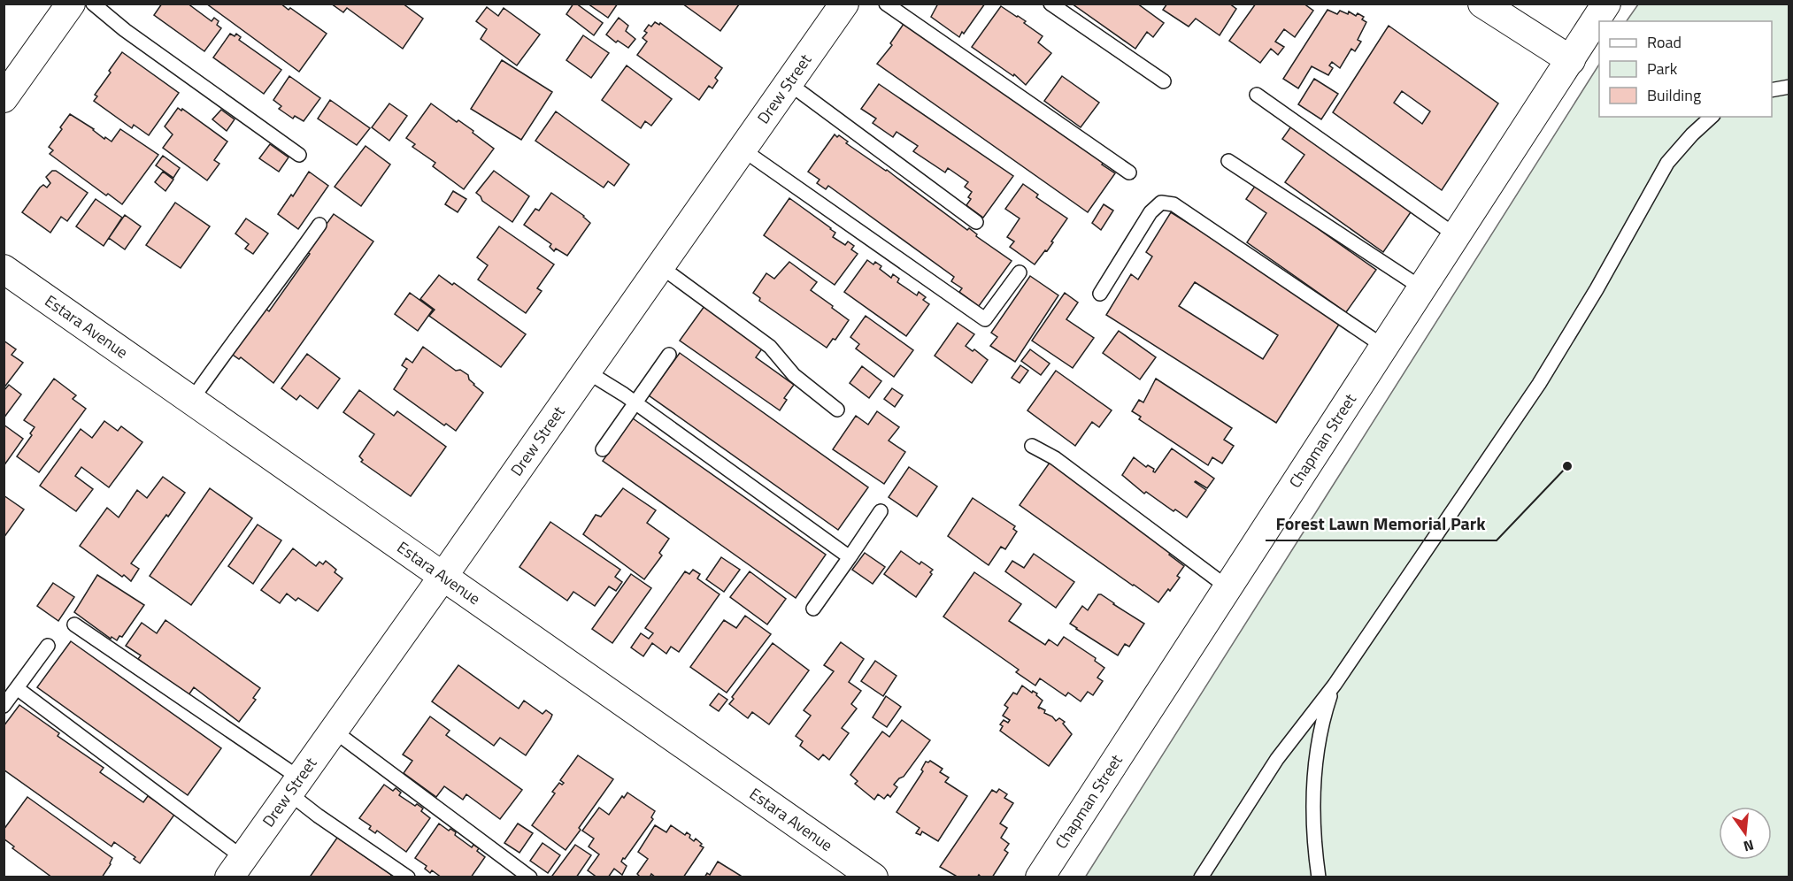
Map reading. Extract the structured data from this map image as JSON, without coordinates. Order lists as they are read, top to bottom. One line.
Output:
{"streets":{"street":["Drew Street","Estara Avenue","Chapman Street"]},"crossings":[["Drew Street","Estara Avenue"]],"places":["Forest Lawn Memorial Park"],"legend":["Road","Park","Building"],"north":"bottom"}
